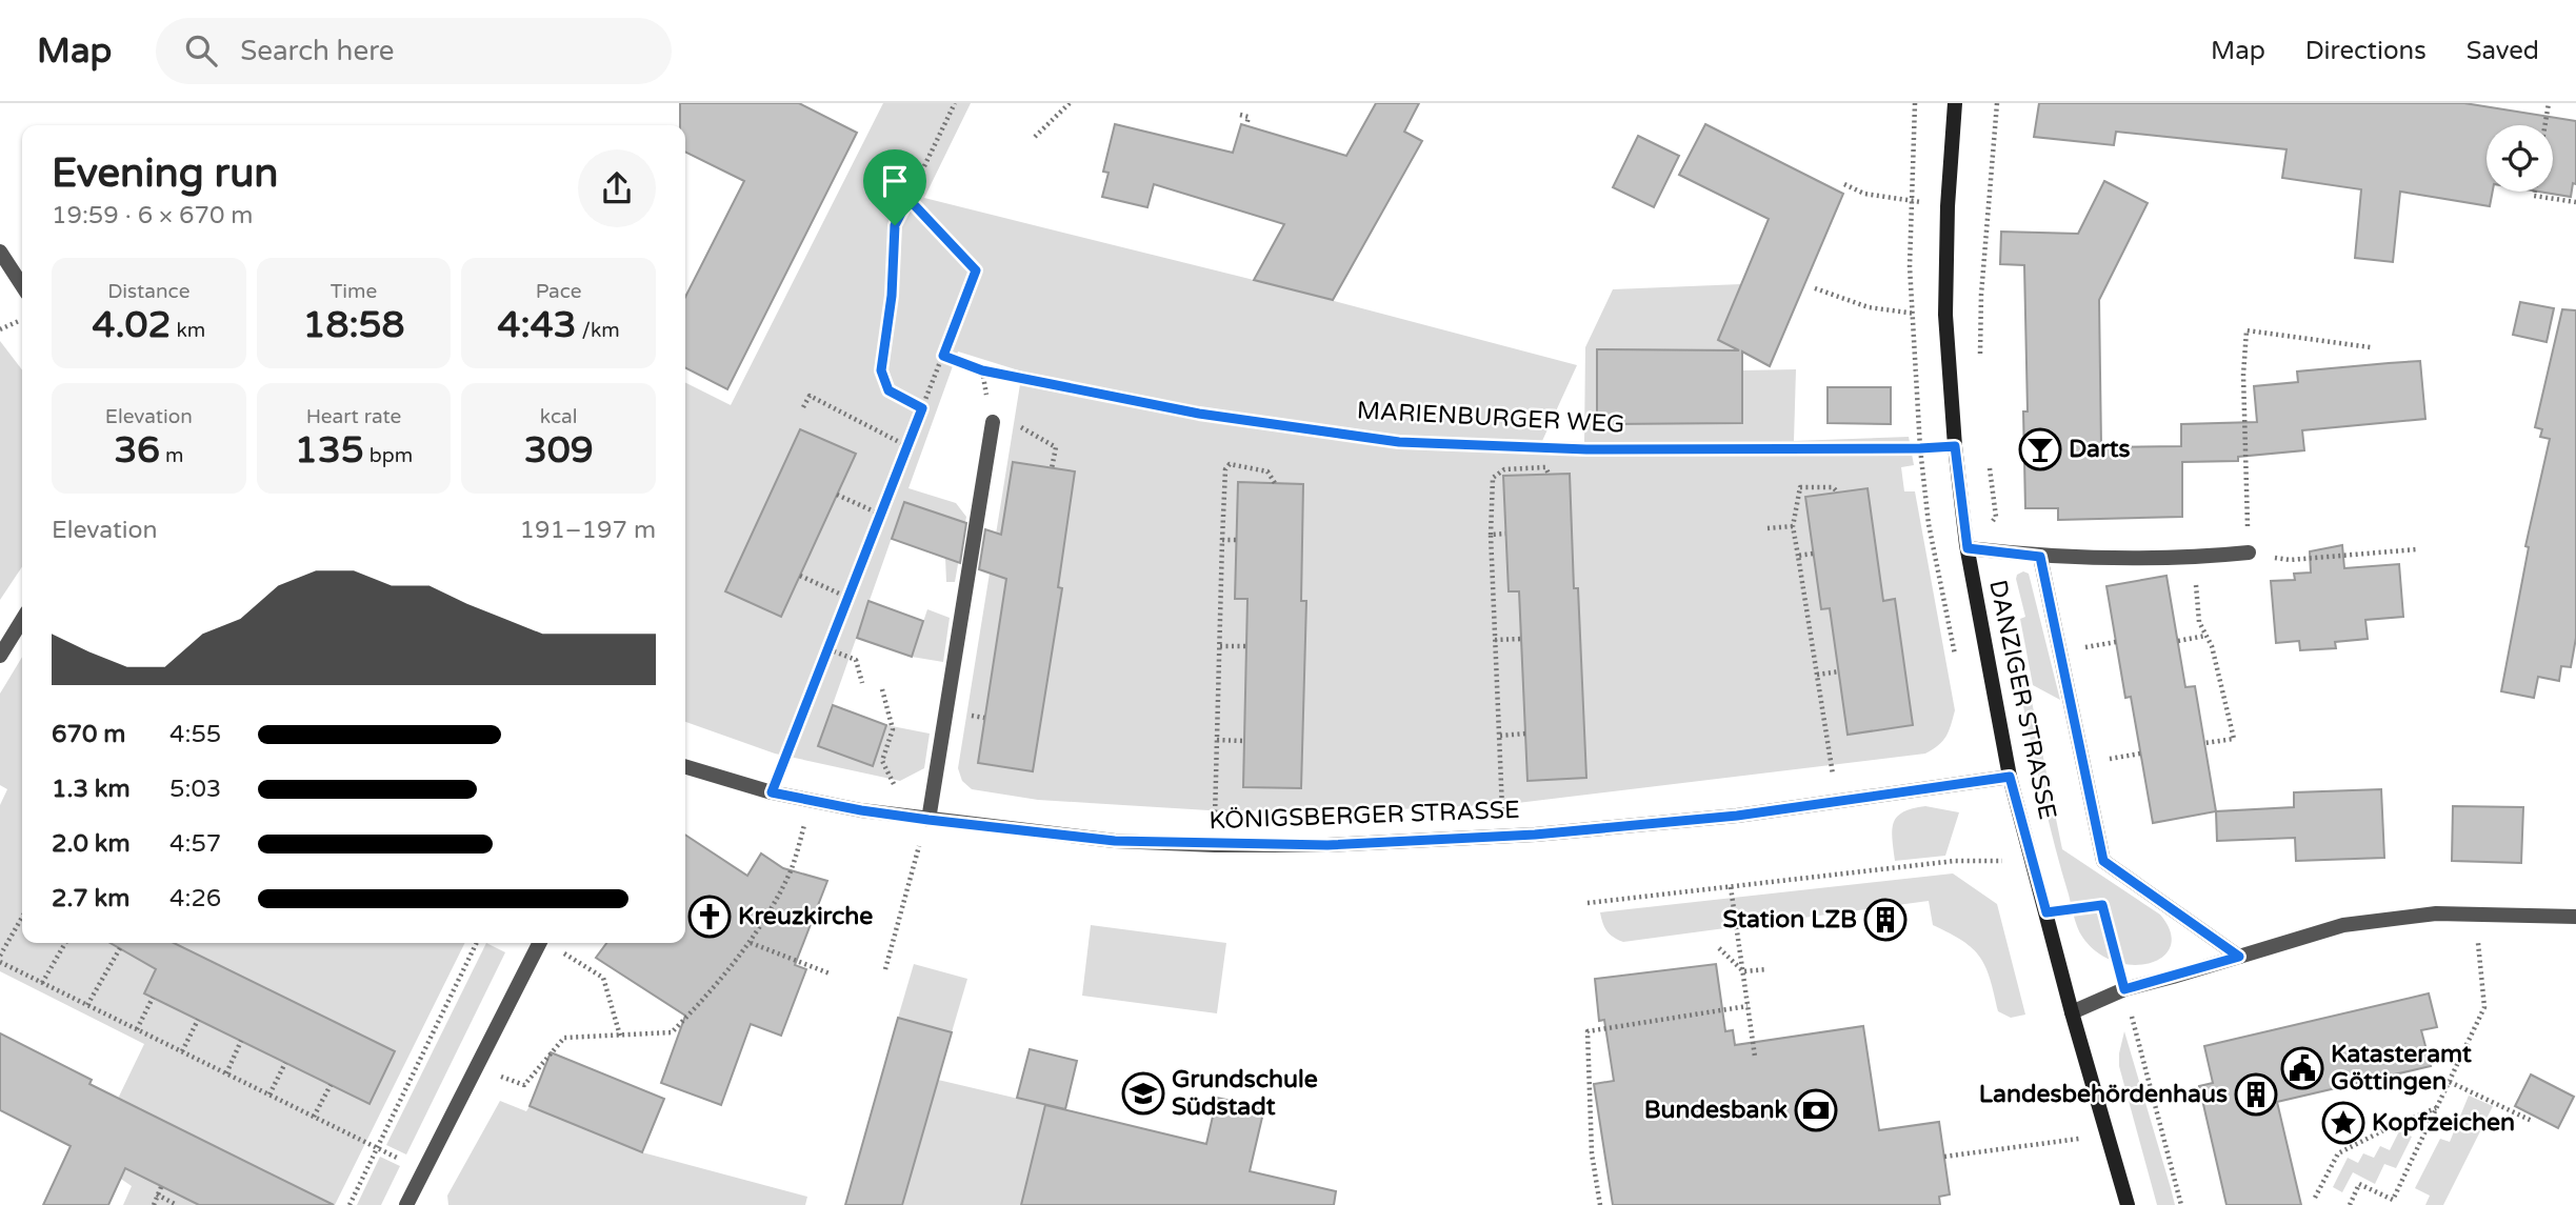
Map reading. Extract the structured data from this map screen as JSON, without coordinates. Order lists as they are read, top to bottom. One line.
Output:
{"streets":{"street":["DANZIGER STRASSE","KÖNIGSBERGER STRASSE"],"path":["MARIENBURGER WEG"]},"crossings":[["MARIENBURGER WEG","DANZIGER STRASSE"],["DANZIGER STRASSE","KÖNIGSBERGER STRASSE"]],"places":{"bar":["Darts"],"church":["Kreuzkirche"],"building":["Station LZB","Landesbehördenhaus"],"public building":["Katasteramt Göttingen"],"school or university":["Grundschule Südstadt"],"bank":["Bundesbank"],"place":["Kopfzeichen"]},"page":{"header":"Map","search":"Search here","nav":["Map","Directions","Saved"],"heading":["Evening run","19:59 · 6 × 670 m"],"stats":[["Distance","4.02 km"],["Time","18:58"],["Pace","4:43 /km"],["Elevation","36 m"],["Heart rate","135 bpm"],["kcal","309"]],"chart":["Elevation","191–197 m"],"list":[{"name":"670 m","note":"4:55"},{"name":"1.3 km","note":"5:03"},{"name":"2.0 km","note":"4:57"},{"name":"2.7 km","note":"4:26"}]}}
